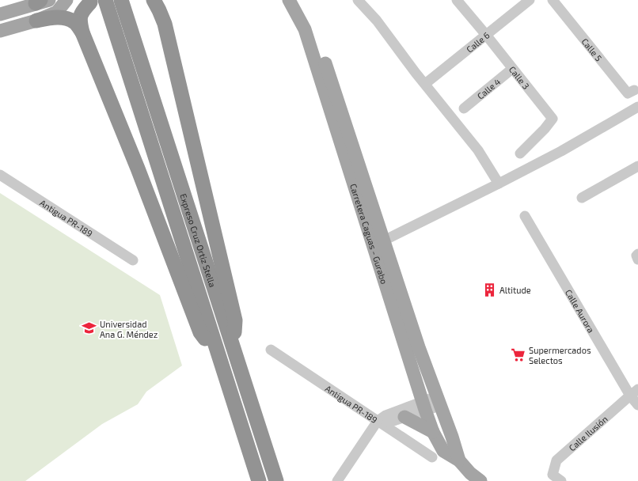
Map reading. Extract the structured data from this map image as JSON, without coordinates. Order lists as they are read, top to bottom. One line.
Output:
{"streets":{"highway":["Expreso Cruz Ortiz Stella"],"main road":["Carretera Caguas - Gurabo"],"street":["Calle 6","Calle 5","Calle 3","Calle 4","Antigua PR-189","Calle Aurora","Calle Ilusión"]},"crossings":[["Calle 6","Calle 3"],["Calle 3","Calle 4"],["Calle Aurora","Calle Ilusión"]],"places":{"building":["Altitude"],"school or university":["Universidad Ana G. Méndez"],"supermarket":["Supermercados Selectos"]}}
